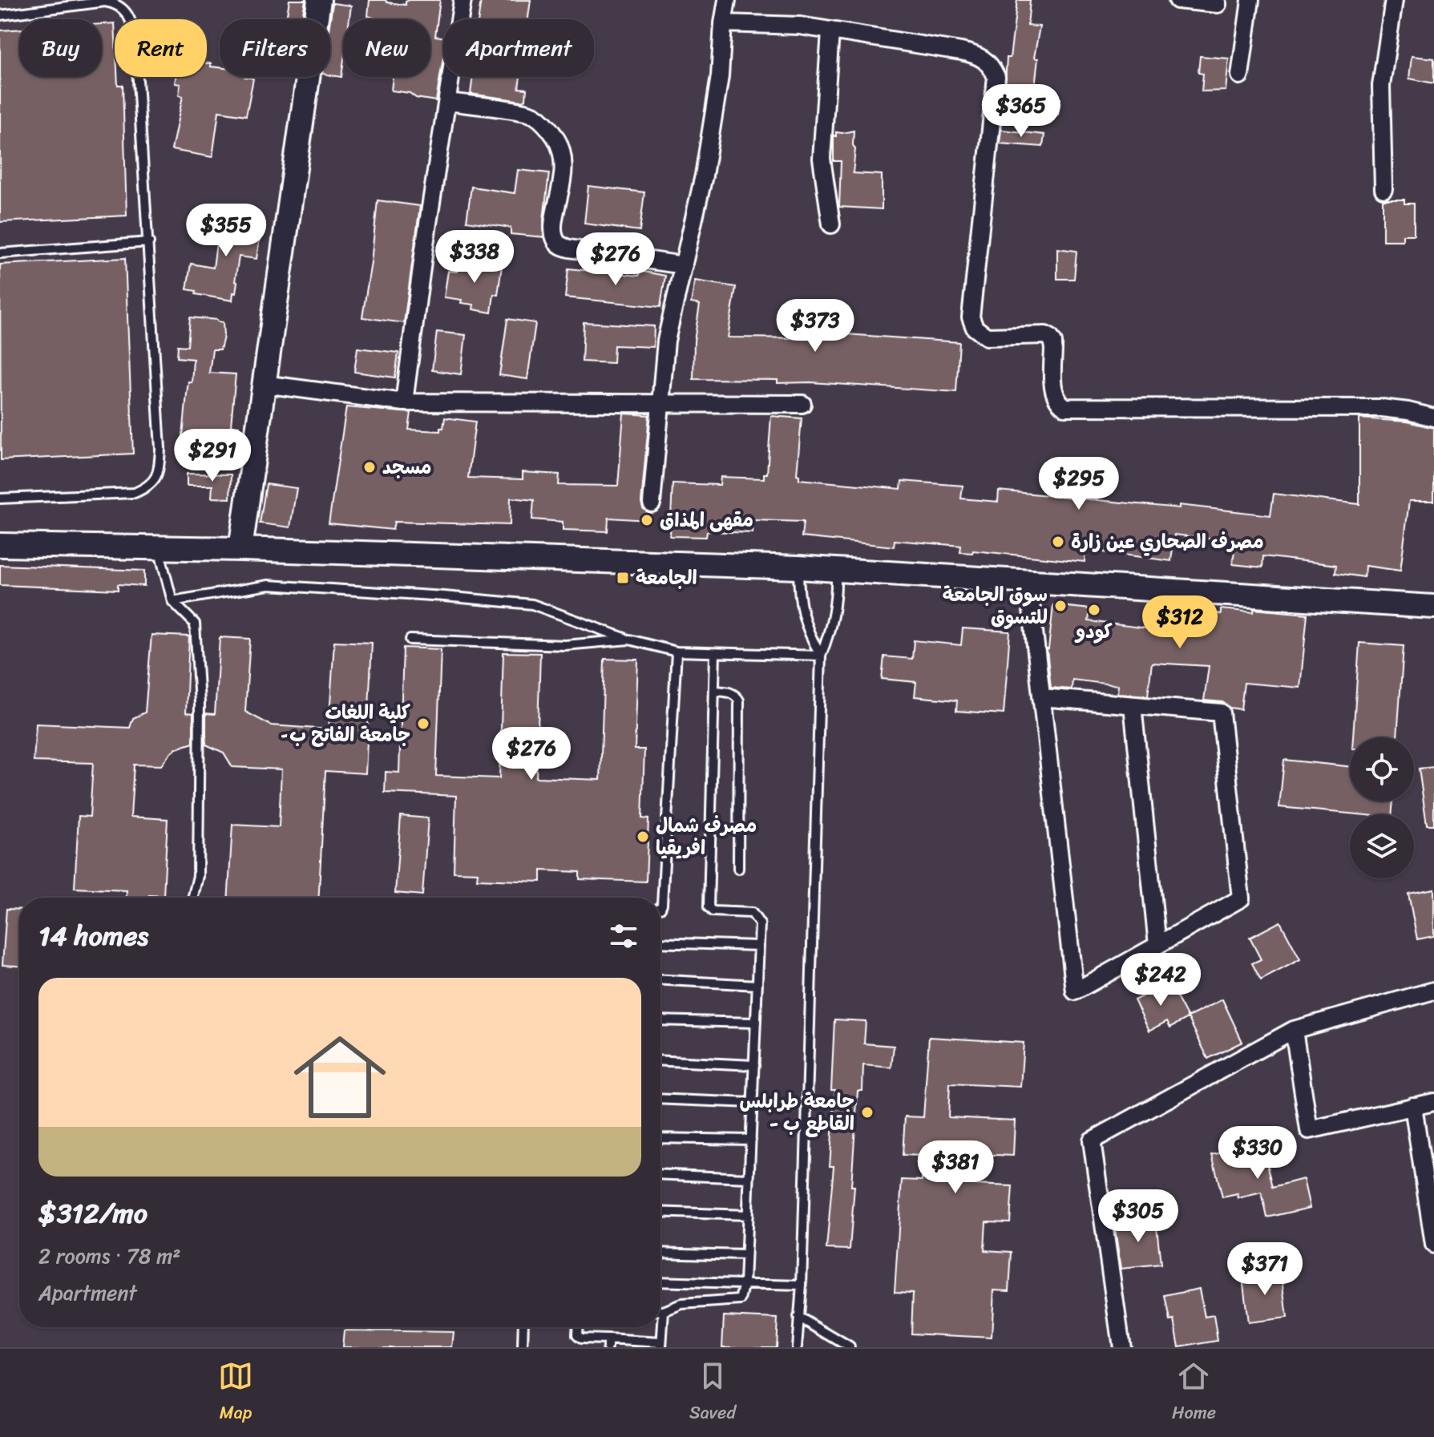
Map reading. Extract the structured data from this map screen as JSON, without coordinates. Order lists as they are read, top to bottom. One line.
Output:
{"places":{"other":["مسجد","مقهى المذاق","مصرف الصحاري عين زارة","سوق الجامعة للتسوق","كودو","كلية اللغات -جامعة الفاتح ب","مصرف شمال افريقيا","جامعة طرابلس - القاطع ب"],"transit":["الجامعة"]},"page":{"chip":["Buy","Rent","Filters","New","Apartment"],"price":["$365","$355","$338","$276","$373","$291","$295","$312","$276","$242","$330","$381","$305","$371"],"heading":"14 homes","list":[{"name":"$312/mo","note":"2 rooms · 78 m² · Apartment"}],"tabs":["Map","Saved","Home"]}}
